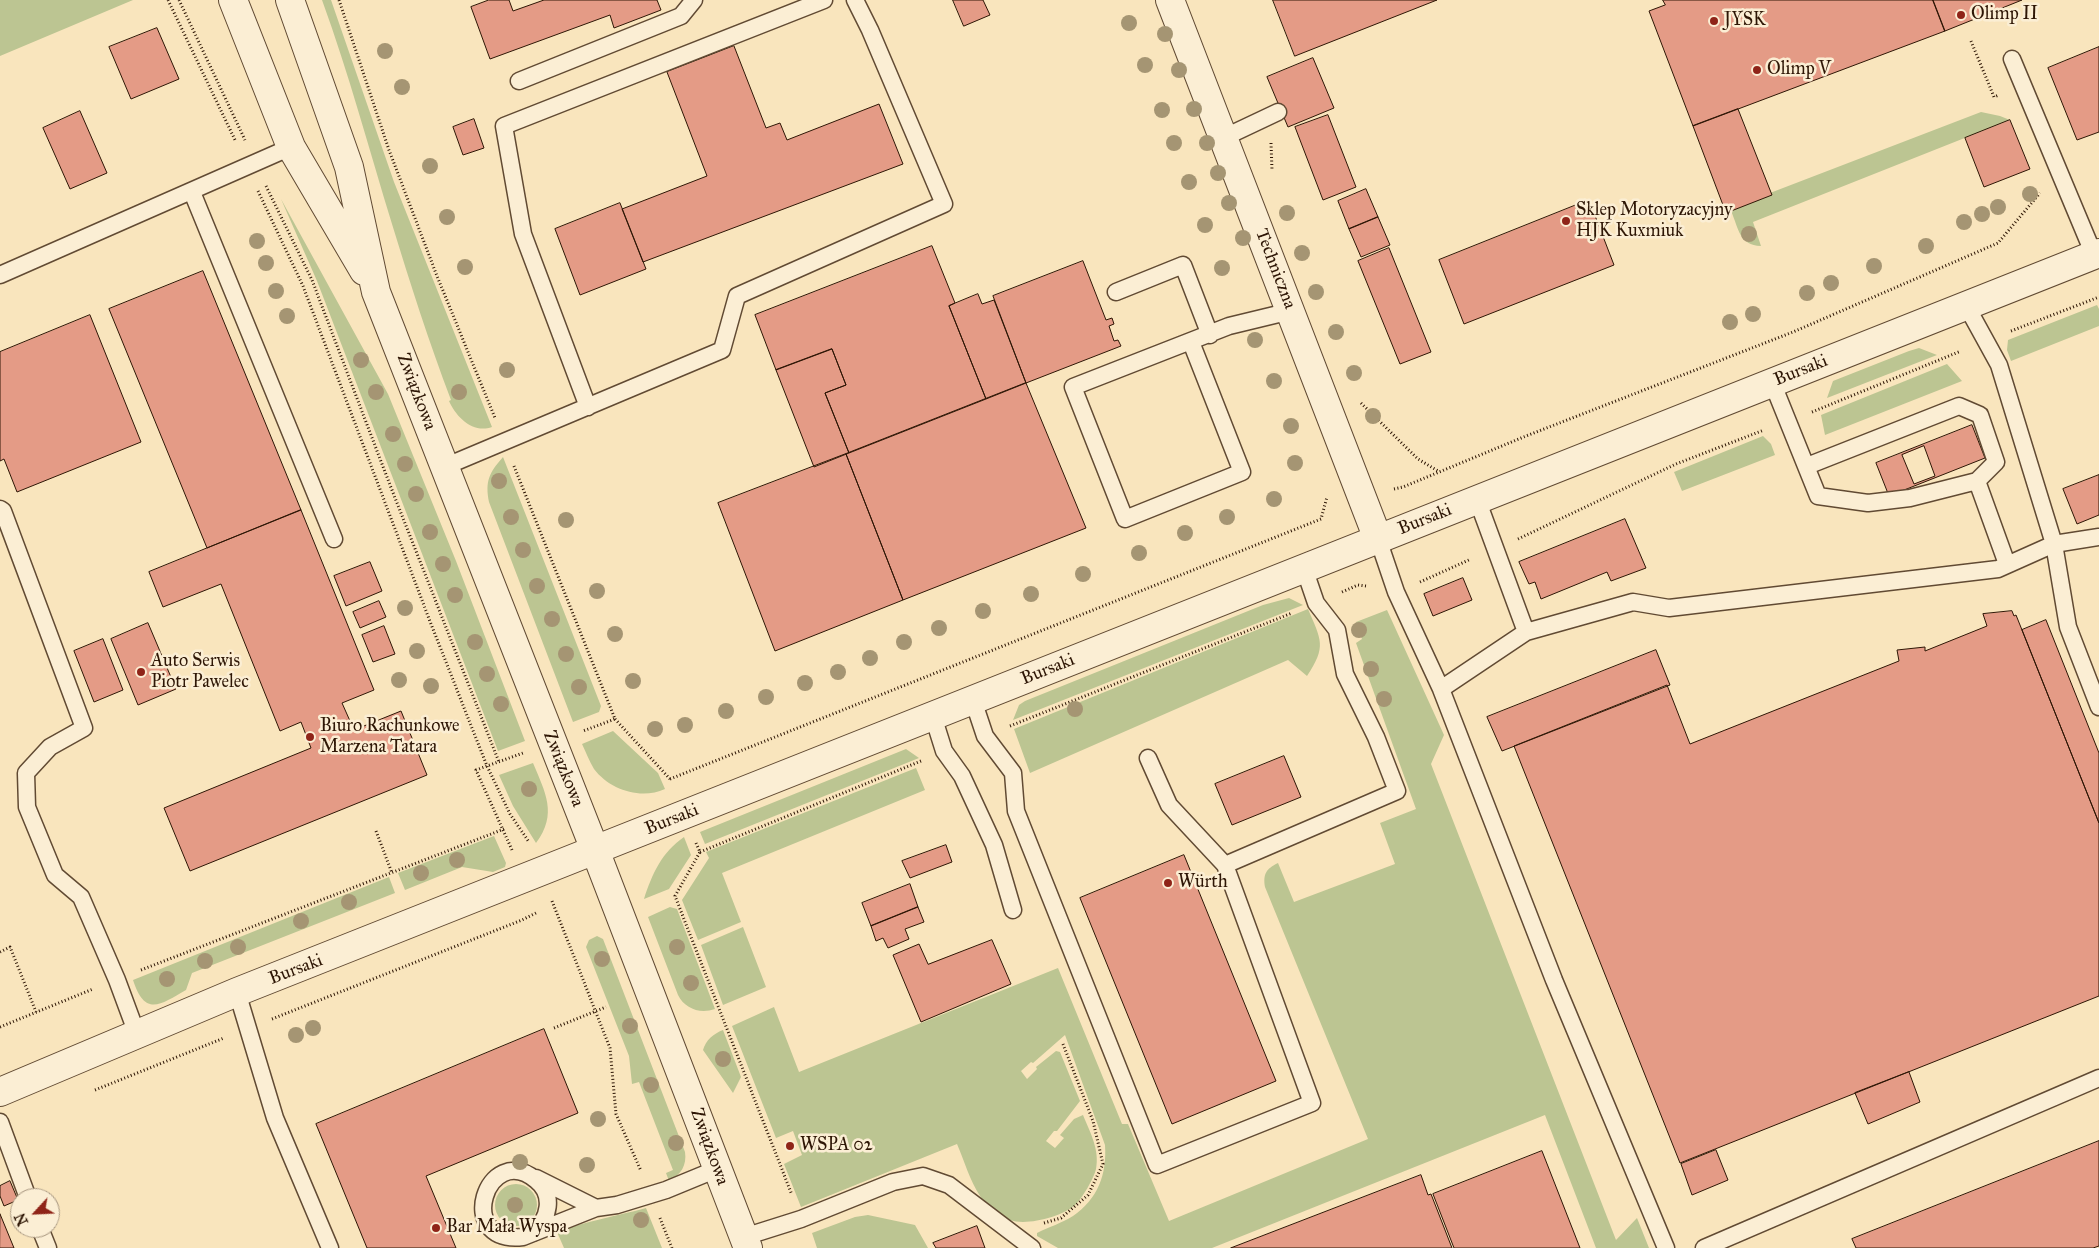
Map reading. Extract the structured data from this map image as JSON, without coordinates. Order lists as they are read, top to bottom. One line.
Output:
{"streets":{"street":["Techniczna","Bursaki","Związkowa"]},"crossings":[["Techniczna","Bursaki"],["Bursaki","Związkowa"]],"places":["Olimp II","JYSK","Olimp V","Sklep Motoryzacyjny HJK Kuxmiuk","Auto Serwis Piotr Pawelec","Biuro Rachunkowe Marzena Tatara","Würth","WSPA 02","Bar Mała Wyspa"],"north":"bottom left"}
